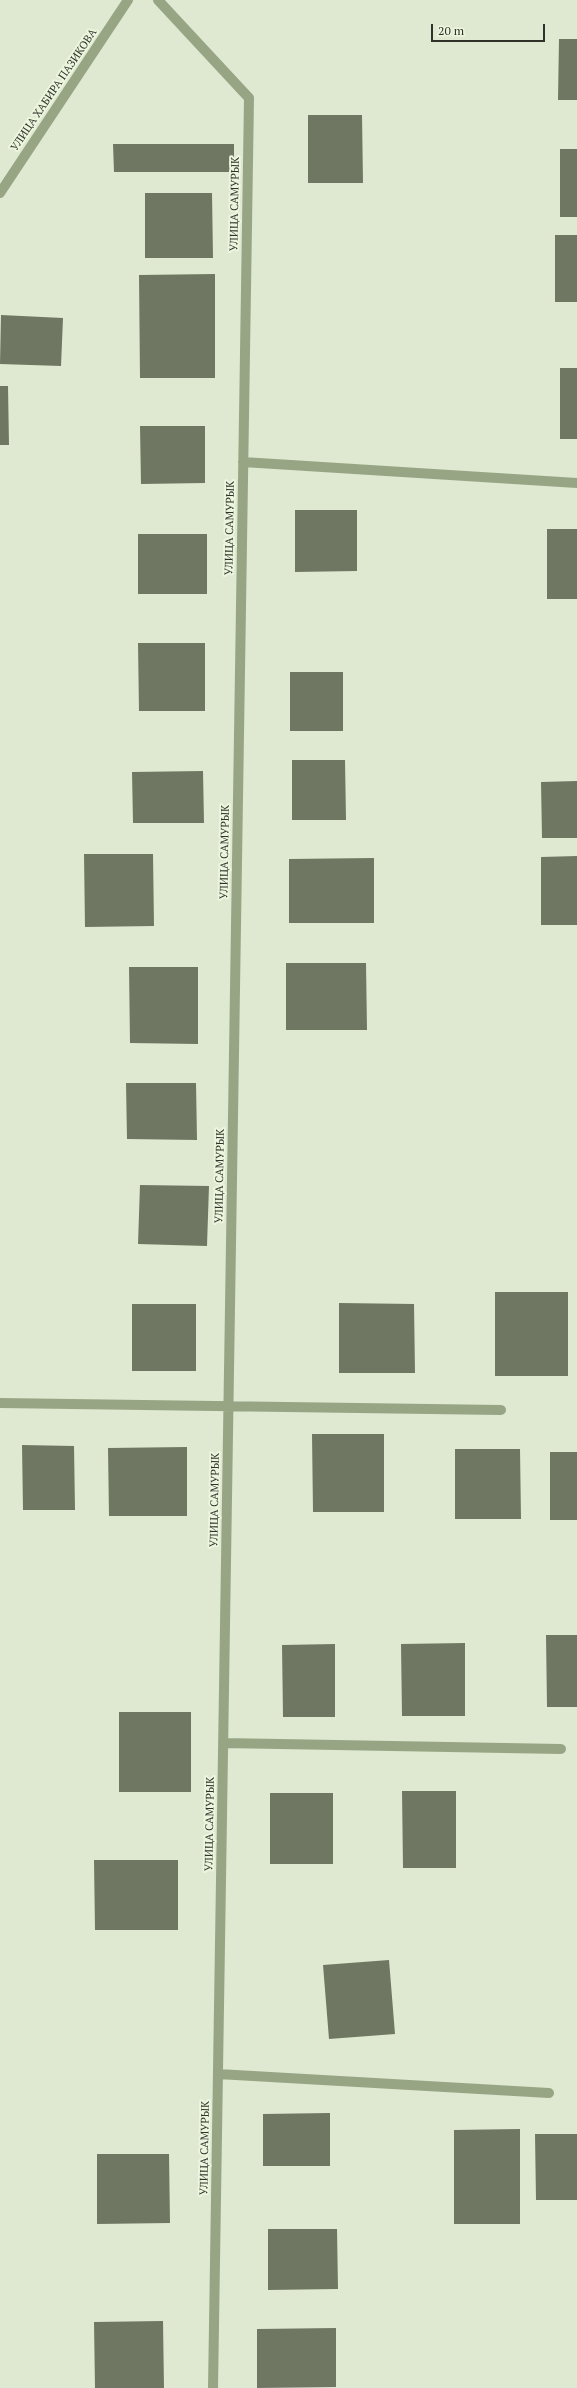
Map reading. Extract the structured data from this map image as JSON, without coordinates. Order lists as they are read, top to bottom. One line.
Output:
{"streets":{"street":["УЛИЦА ХАБИРА ПАЗИКОВА","УЛИЦА САМУРЫК"]},"scale_bar":"20 m"}
